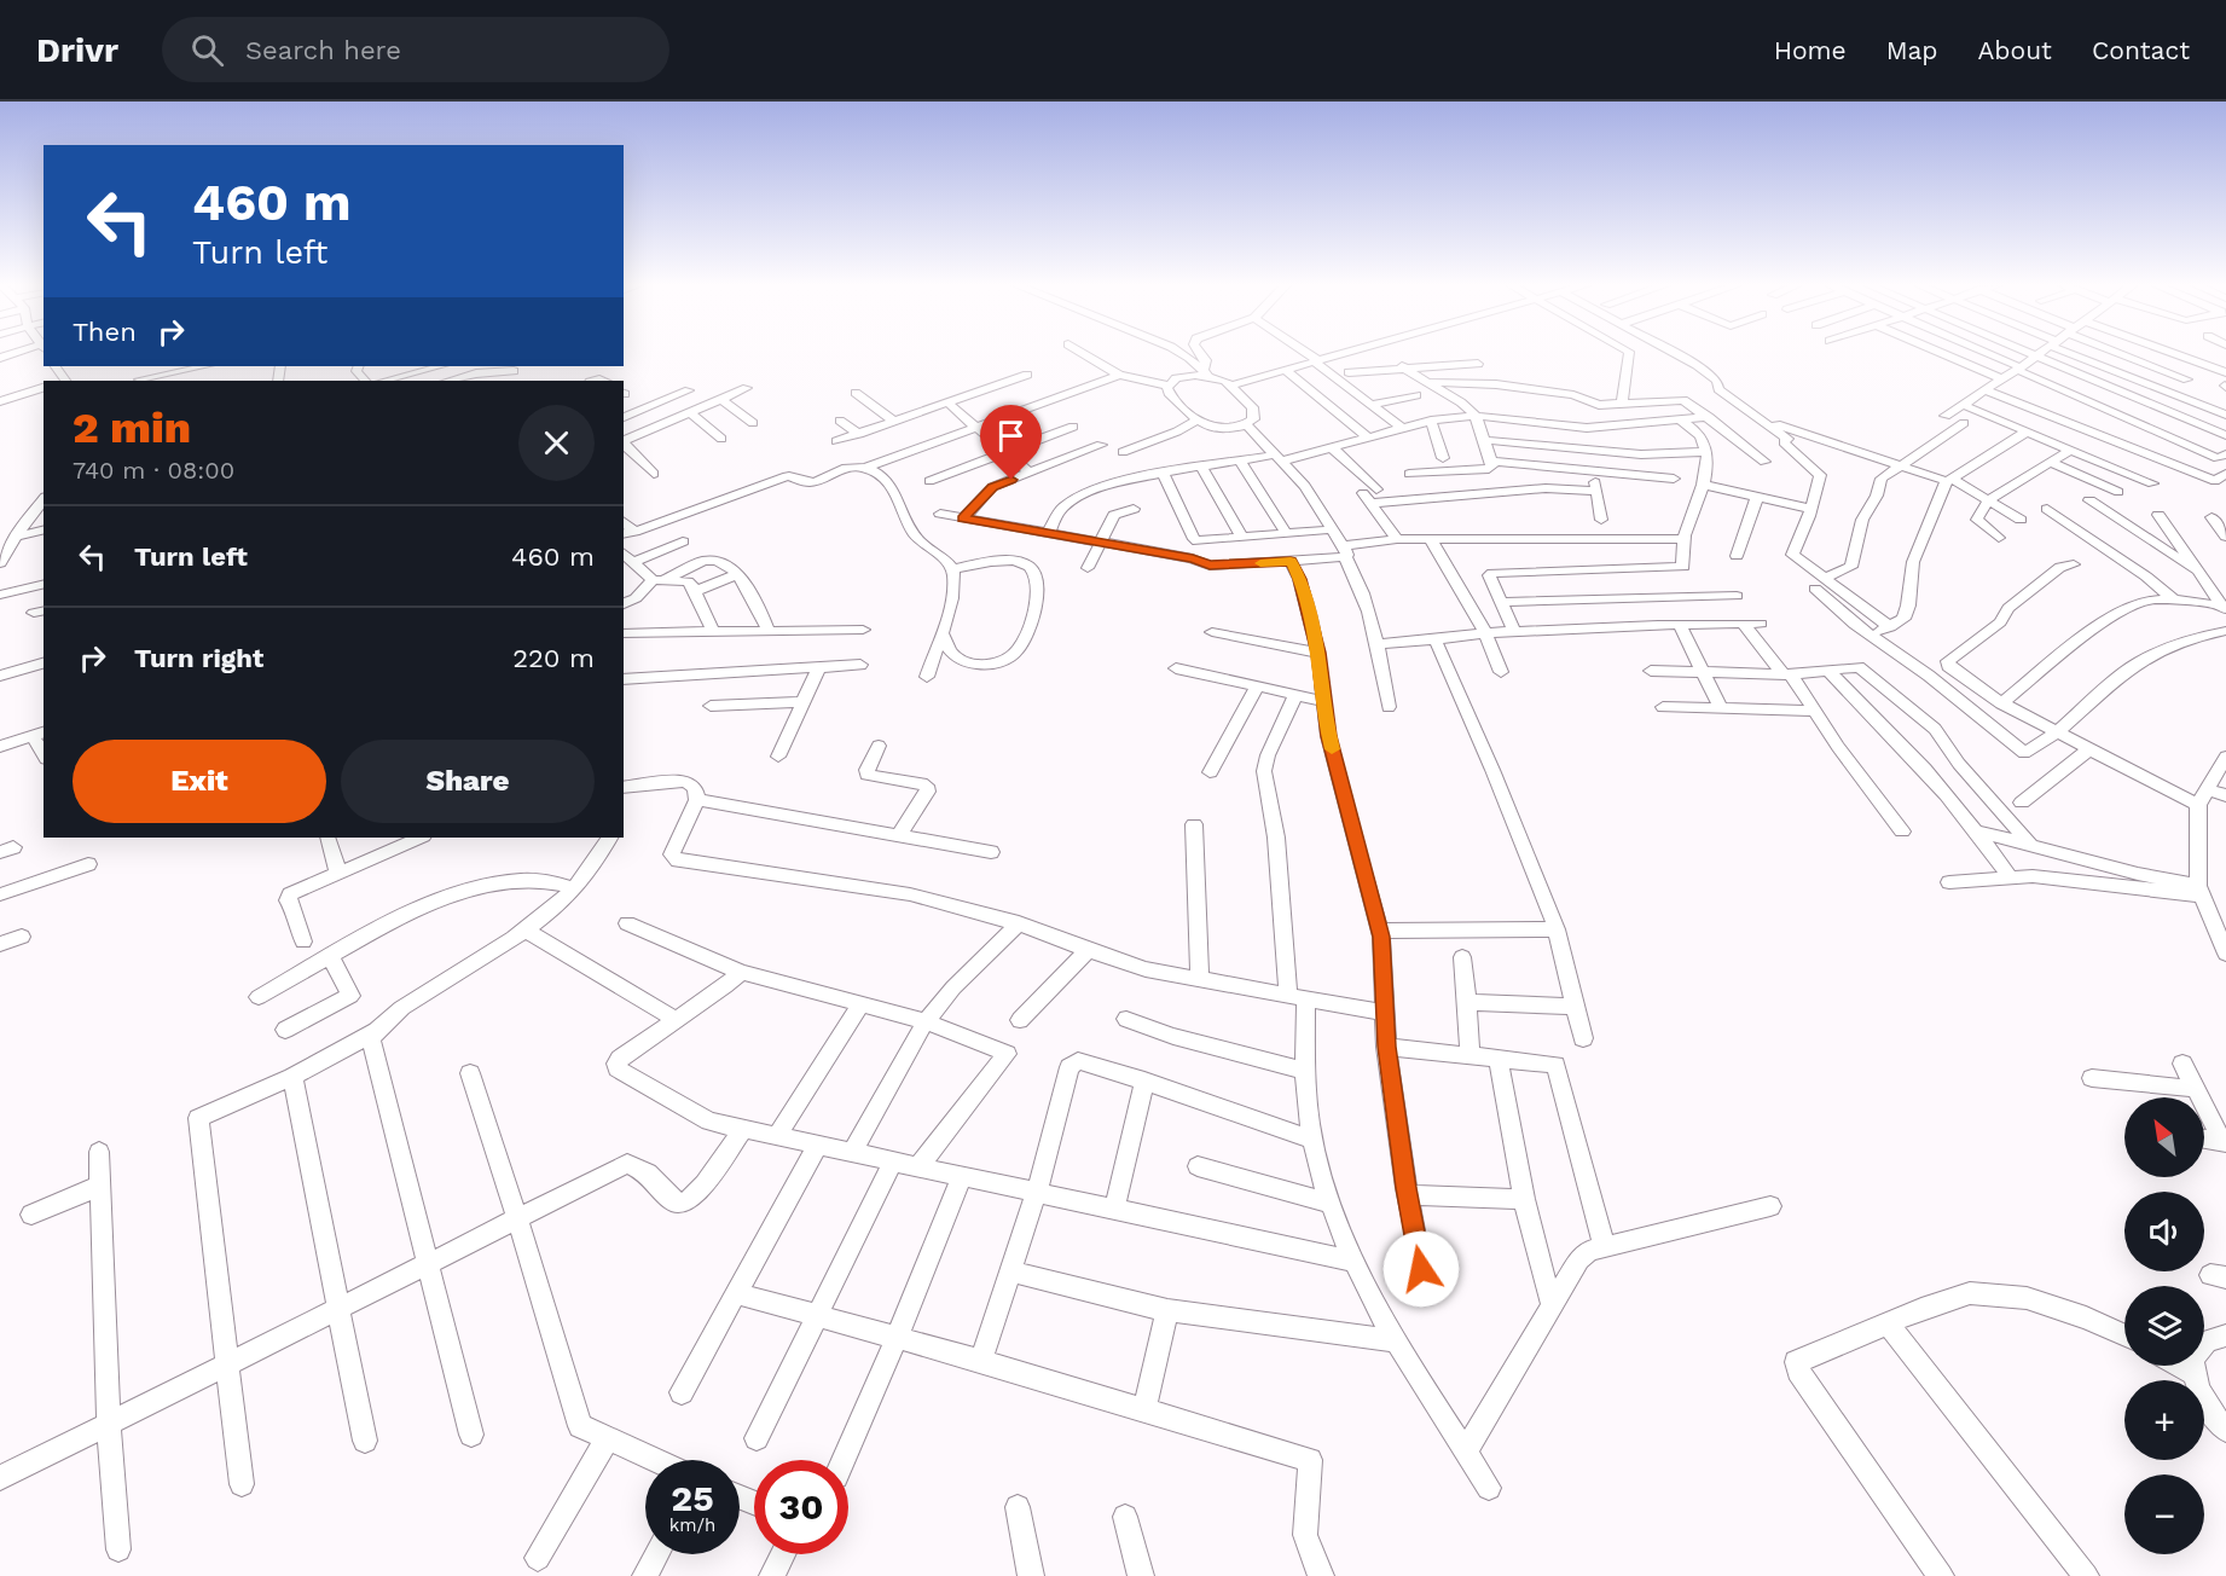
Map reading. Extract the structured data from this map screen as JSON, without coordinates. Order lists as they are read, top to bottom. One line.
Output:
{"north":"top left","page":{"header":"Drivr","search":"Search here","nav":["Home","Map","About","Contact"],"turn":["460 m","Turn left"],"then":"Then","heading":["2 min","740 m · 08:00"],"list":[{"name":"Turn left","value":"460 m"},{"name":"Turn right","value":"220 m"}],"buttons":["Exit","Share"],"map_buttons":["+","−"],"speed":"25 km/h","limit":"30"}}
